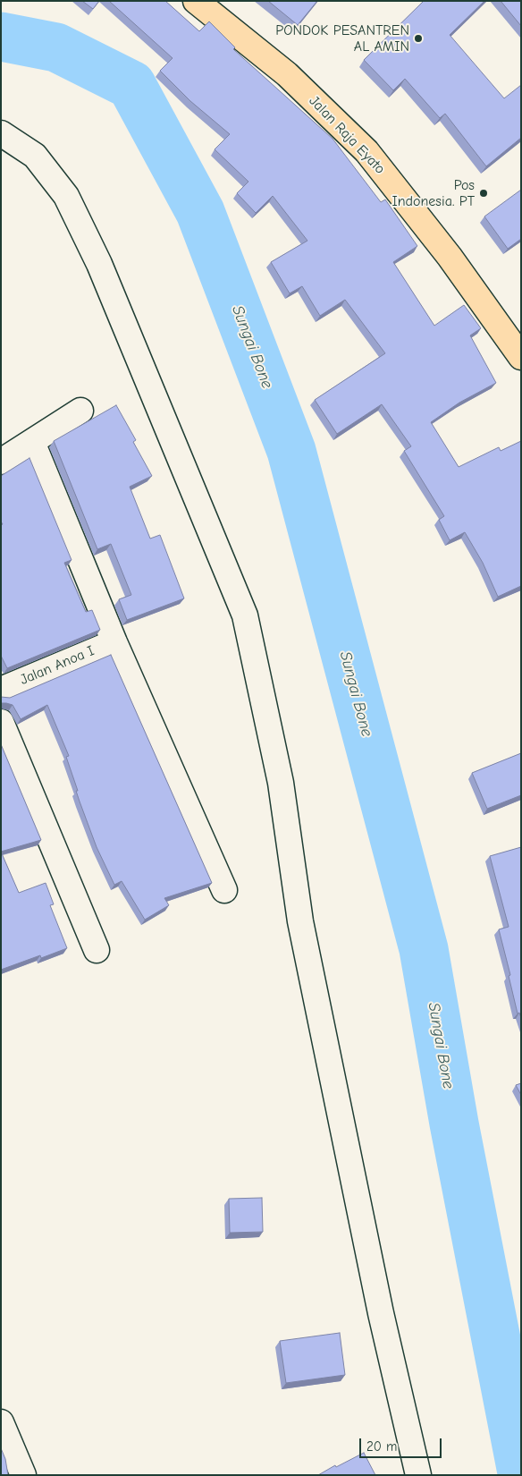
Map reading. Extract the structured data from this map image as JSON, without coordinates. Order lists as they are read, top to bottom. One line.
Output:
{"streets":{"main road":["Jalan Raja Eyato"],"street":["Jalan Anoa I"]},"water":["Sungai Bone"],"places":["PONDOK PESANTREN AL AMIN","Pos Indonesia. PT"],"scale_bar":"20 m"}
